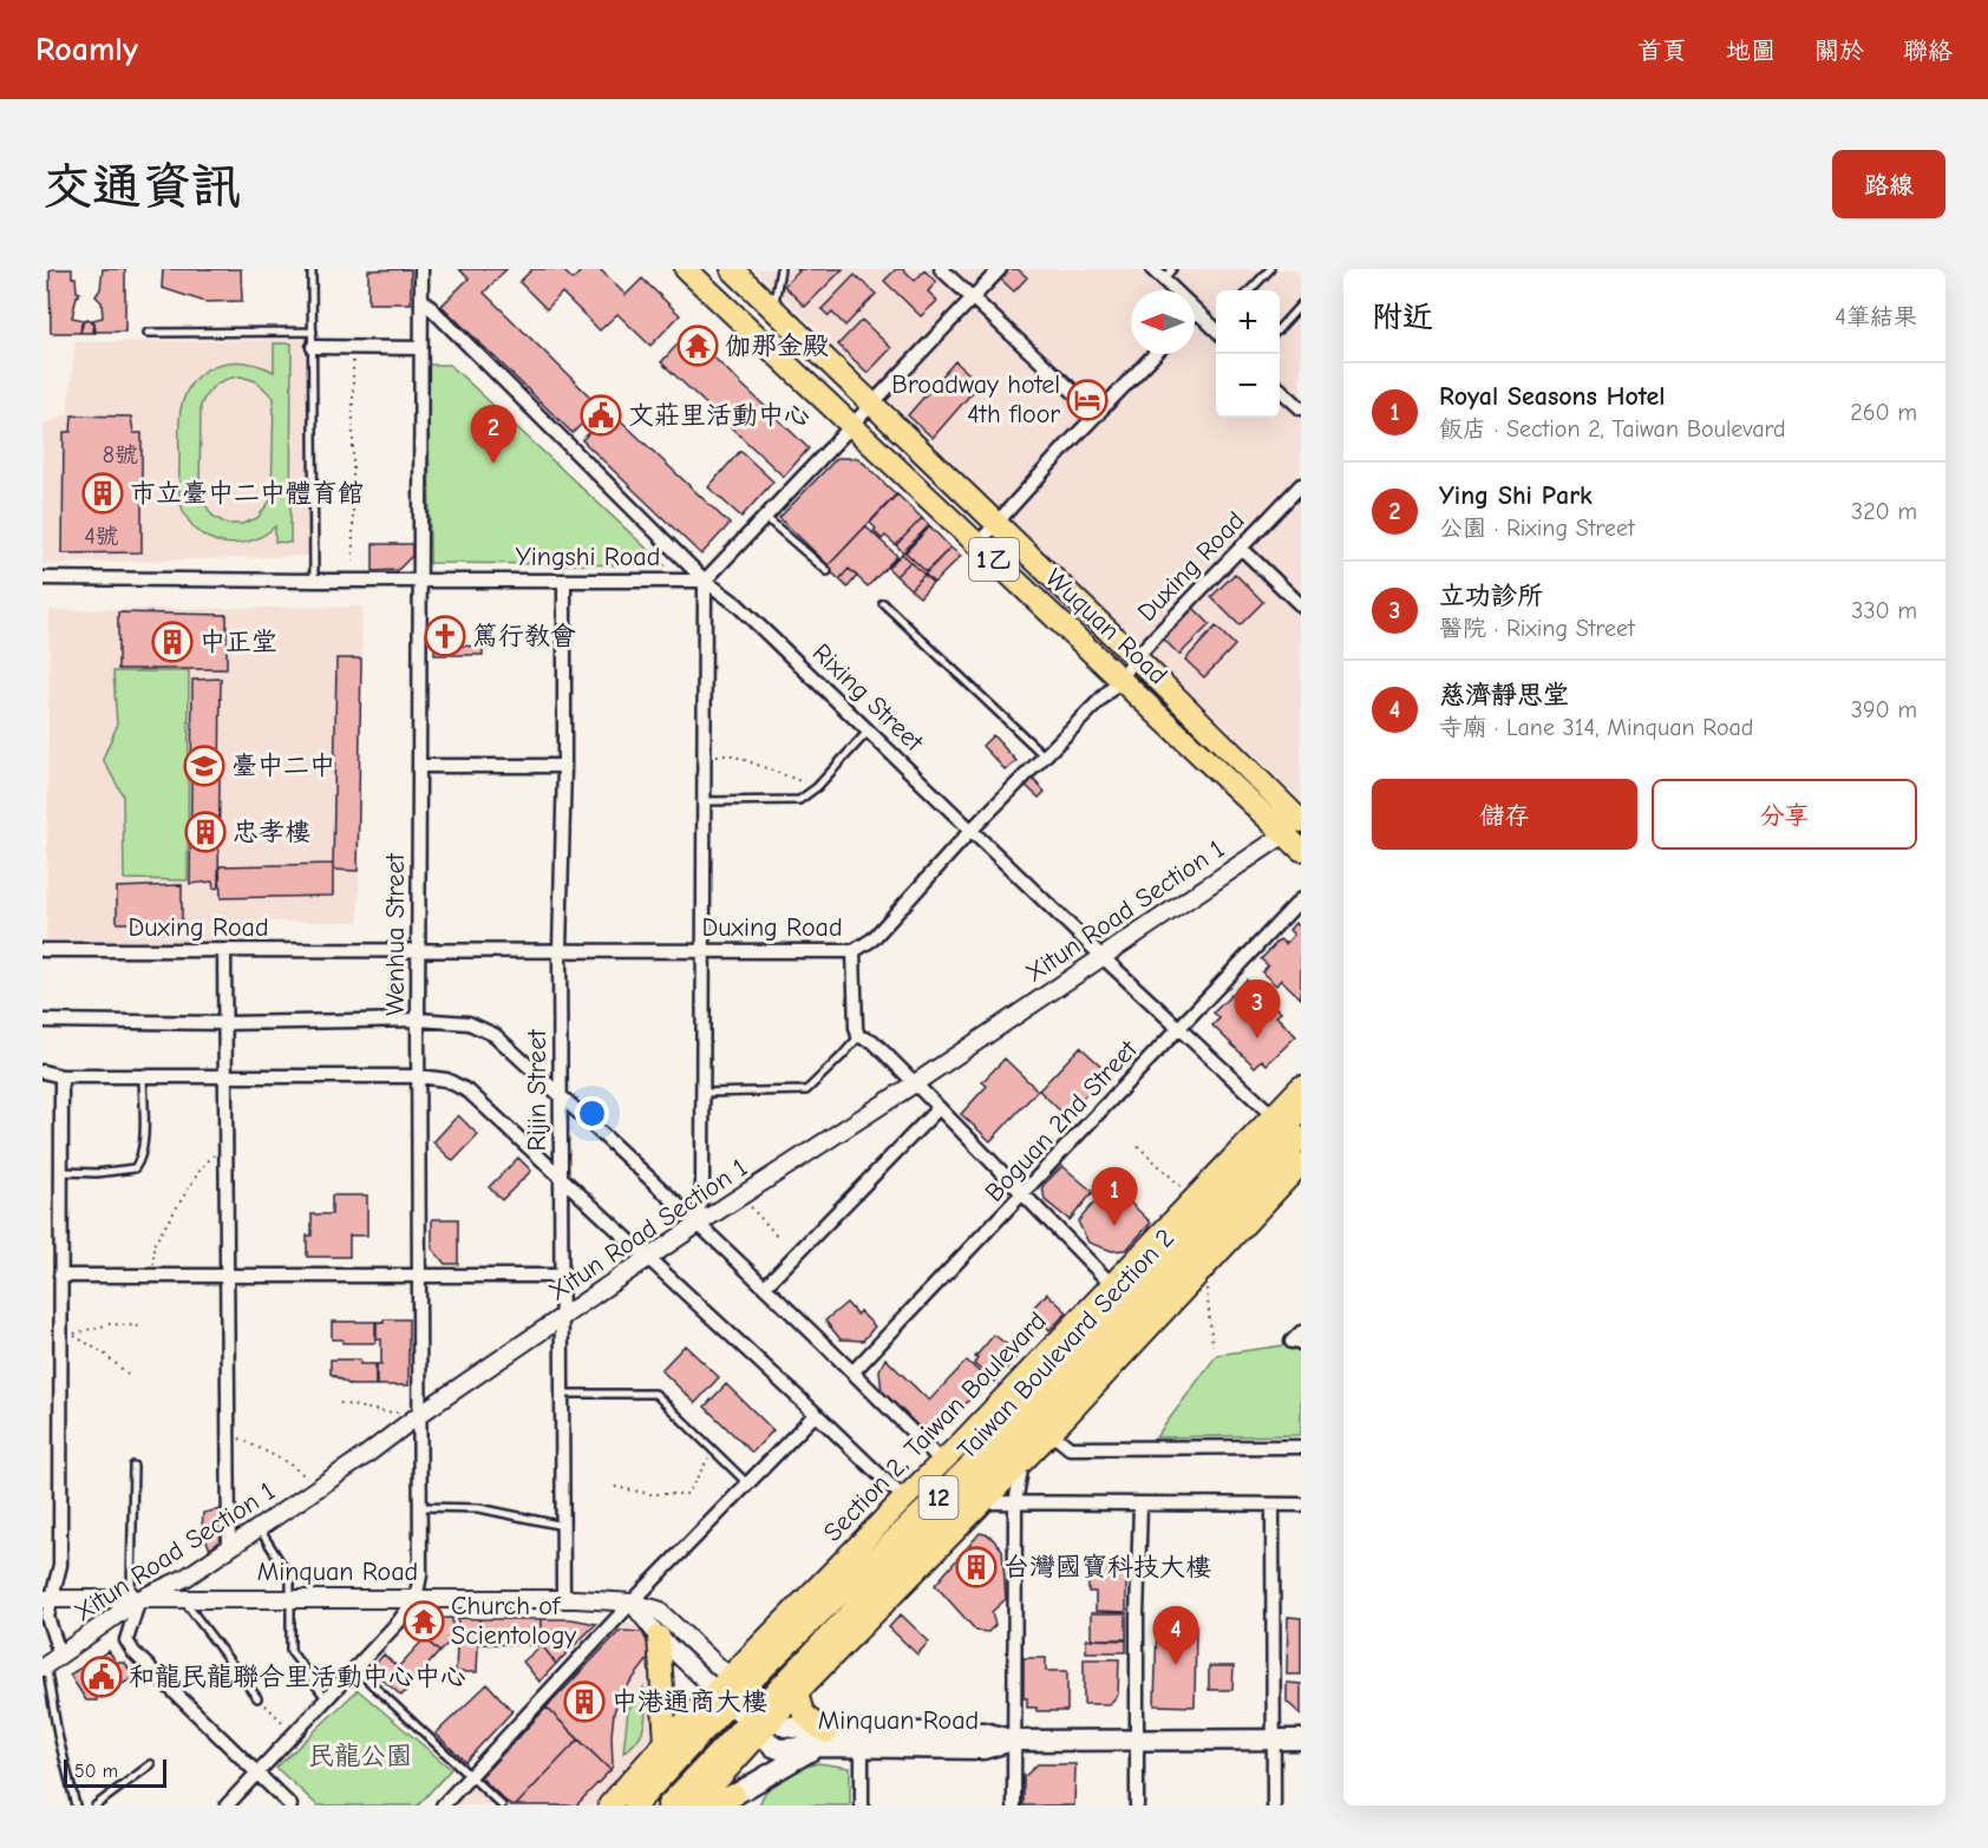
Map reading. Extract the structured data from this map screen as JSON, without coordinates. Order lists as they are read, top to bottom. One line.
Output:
{"streets":{"main road":["1乙","Wuquan Road","Taiwan Boulevard Section 2","Section 2, Taiwan Boulevard","12","Minquan Road"],"street":["Yingshi Road","Duxing Road","Rixing Street","Xitun Road Section 1","Wenhua Street","Rijin Street","Boguan 2nd Street"]},"crossings":[["Yingshi Road","Rixing Street"],["Yingshi Road","Wenhua Street"],["Yingshi Road","Rijin Street"],["Duxing Road","Wuquan Road"],["Duxing Road","Rixing Street"],["Duxing Road","Wenhua Street"],["Duxing Road","Rijin Street"],["Wuquan Road","Xitun Road Section 1"],["Rixing Street","Xitun Road Section 1"],["Rixing Street","Wenhua Street"],["Rixing Street","Boguan 2nd Street"],["Rixing Street","Taiwan Boulevard Section 2"],["Rixing Street","Section 2, Taiwan Boulevard"],["Xitun Road Section 1","Wenhua Street"],["Xitun Road Section 1","Rijin Street"],["Xitun Road Section 1","Minquan Road"],["Wenhua Street","Minquan Road"],["Rijin Street","Minquan Road"],["Taiwan Boulevard Section 2","Section 2, Taiwan Boulevard"],["Taiwan Boulevard Section 2","Minquan Road"],["Section 2, Taiwan Boulevard","Minquan Road"]],"parks":["民龍公園"],"places":{"temple":["伽那金殿","Church of Scientology"],"hotel":["Broadway hotel 4th floor"],"public building":["文莊里活動中心","和龍民龍聯合里活動中心中心"],"building":["市立臺中二中體育館","中正堂","忠孝樓","台灣國寶科技大樓","中港通商大樓"],"church":["篤行教會"],"school or university":["臺中二中"]},"house_numbers":["8號","4號"],"scale_bar":"50 m","north":"left","page":{"header":"Roamly","nav":["首頁","地圖","關於","聯絡"],"buttons":["路線",["儲存","分享"]],"title":"交通資訊","heading":["附近","4筆結果"],"map_buttons":["+","−"],"list":[{"mark":"1","name":"Royal Seasons Hotel","note":"飯店 · Section 2, Taiwan Boulevard","value":"260 m"},{"mark":"2","name":"Ying Shi Park","note":"公園 · Rixing Street","value":"320 m"},{"mark":"3","name":"立功診所","note":"醫院 · Rixing Street","value":"330 m"},{"mark":"4","name":"慈濟靜思堂","note":"寺廟 · Lane 314, Minquan Road","value":"390 m"}],"pins":["2","3","1","4"],"scale":"50 m"}}
